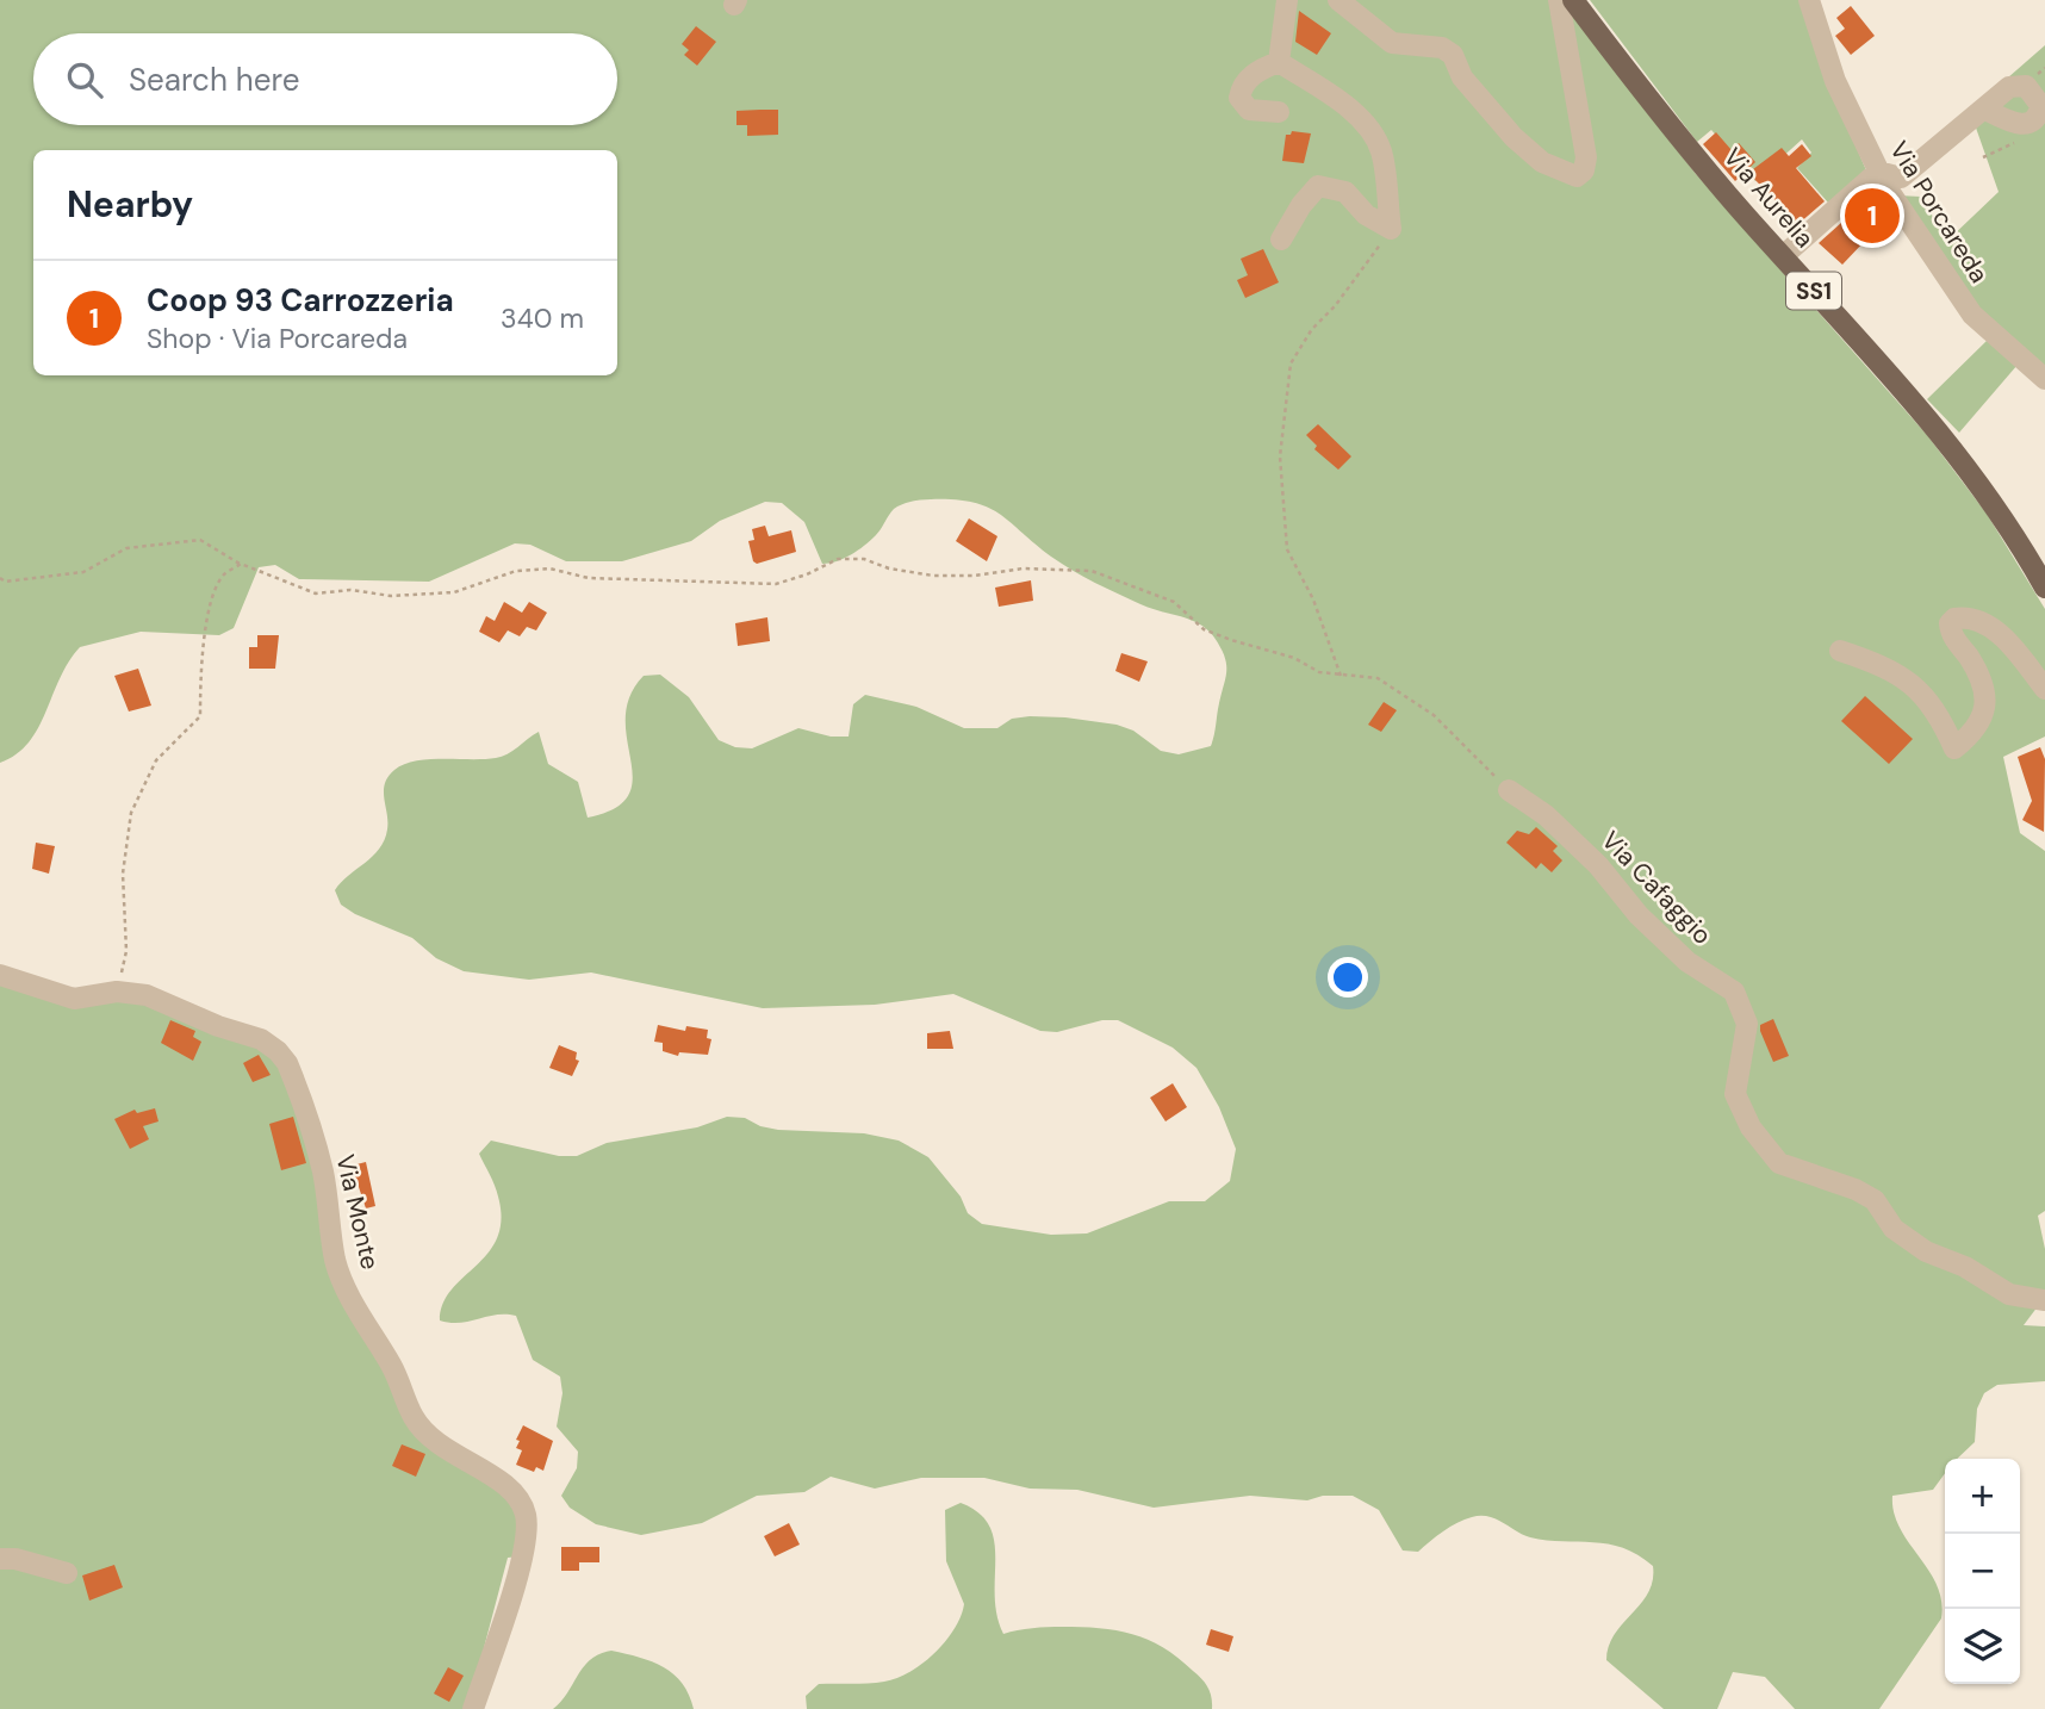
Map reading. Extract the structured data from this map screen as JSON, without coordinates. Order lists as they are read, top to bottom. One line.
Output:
{"streets":{"main road":["Via Aurelia","SS1"],"street":["Via Porcareda","Via Cafaggio","Via Monte"]},"page":{"search":"Search here","heading":"Nearby","pins":"1","list":[{"mark":"1","name":"Coop 93 Carrozzeria","note":"Shop · Via Porcareda","value":"340 m"}],"map_buttons":["+","−"]}}
